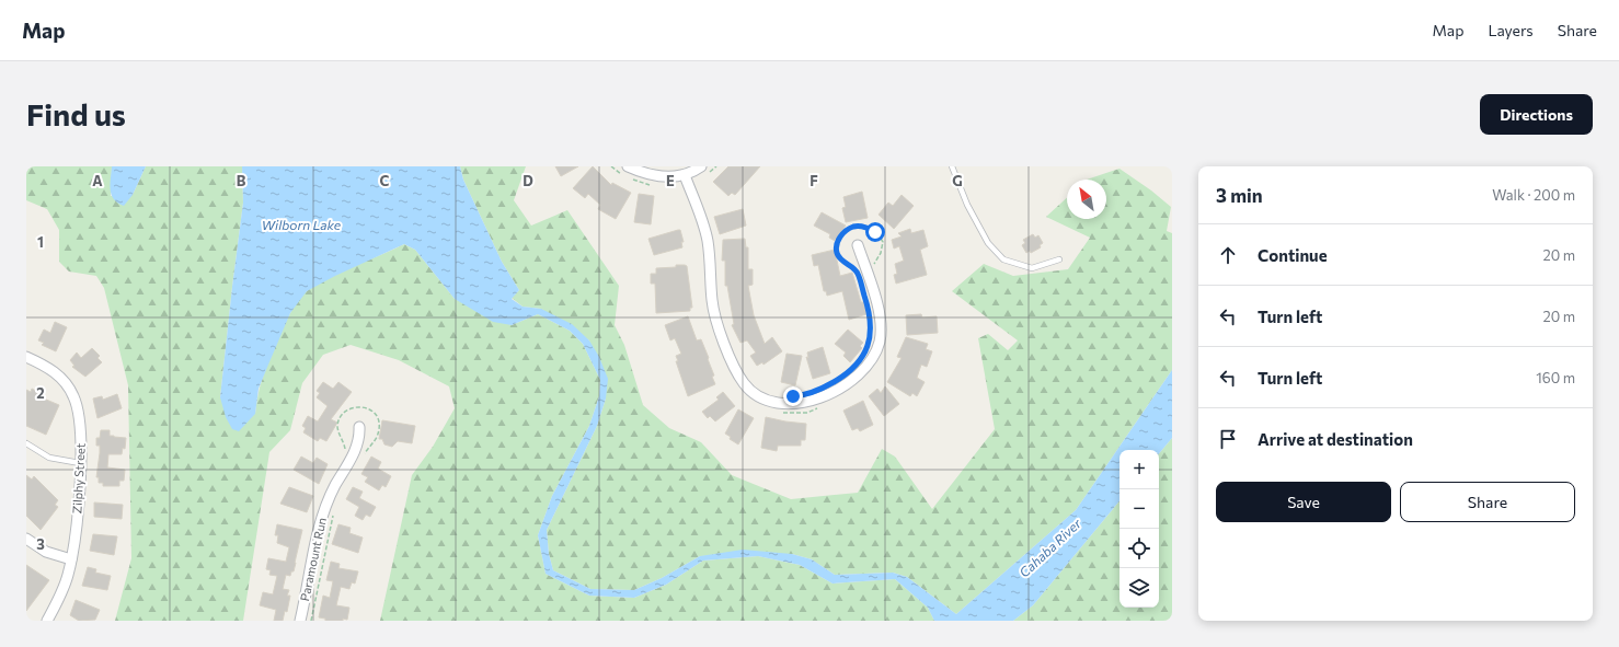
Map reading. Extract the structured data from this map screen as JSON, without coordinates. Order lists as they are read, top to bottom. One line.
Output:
{"streets":{"street":["Zilphy Street","Paramount Run"]},"water":["Wilborn Lake","Cahaba River"],"north":"top left","page":{"header":"Map","nav":["Map","Layers","Share"],"buttons":["Directions",["Save","Share"]],"title":"Find us","heading":["3 min","Walk · 200 m"],"list":[["Continue","20 m"],["Turn left","20 m"],["Turn left","160 m"],"Arrive at destination"],"map_buttons":["+","−"]},"grid":{"columns":["A","B","C","D","E","F","G"],"rows":["1","2","3"]}}
